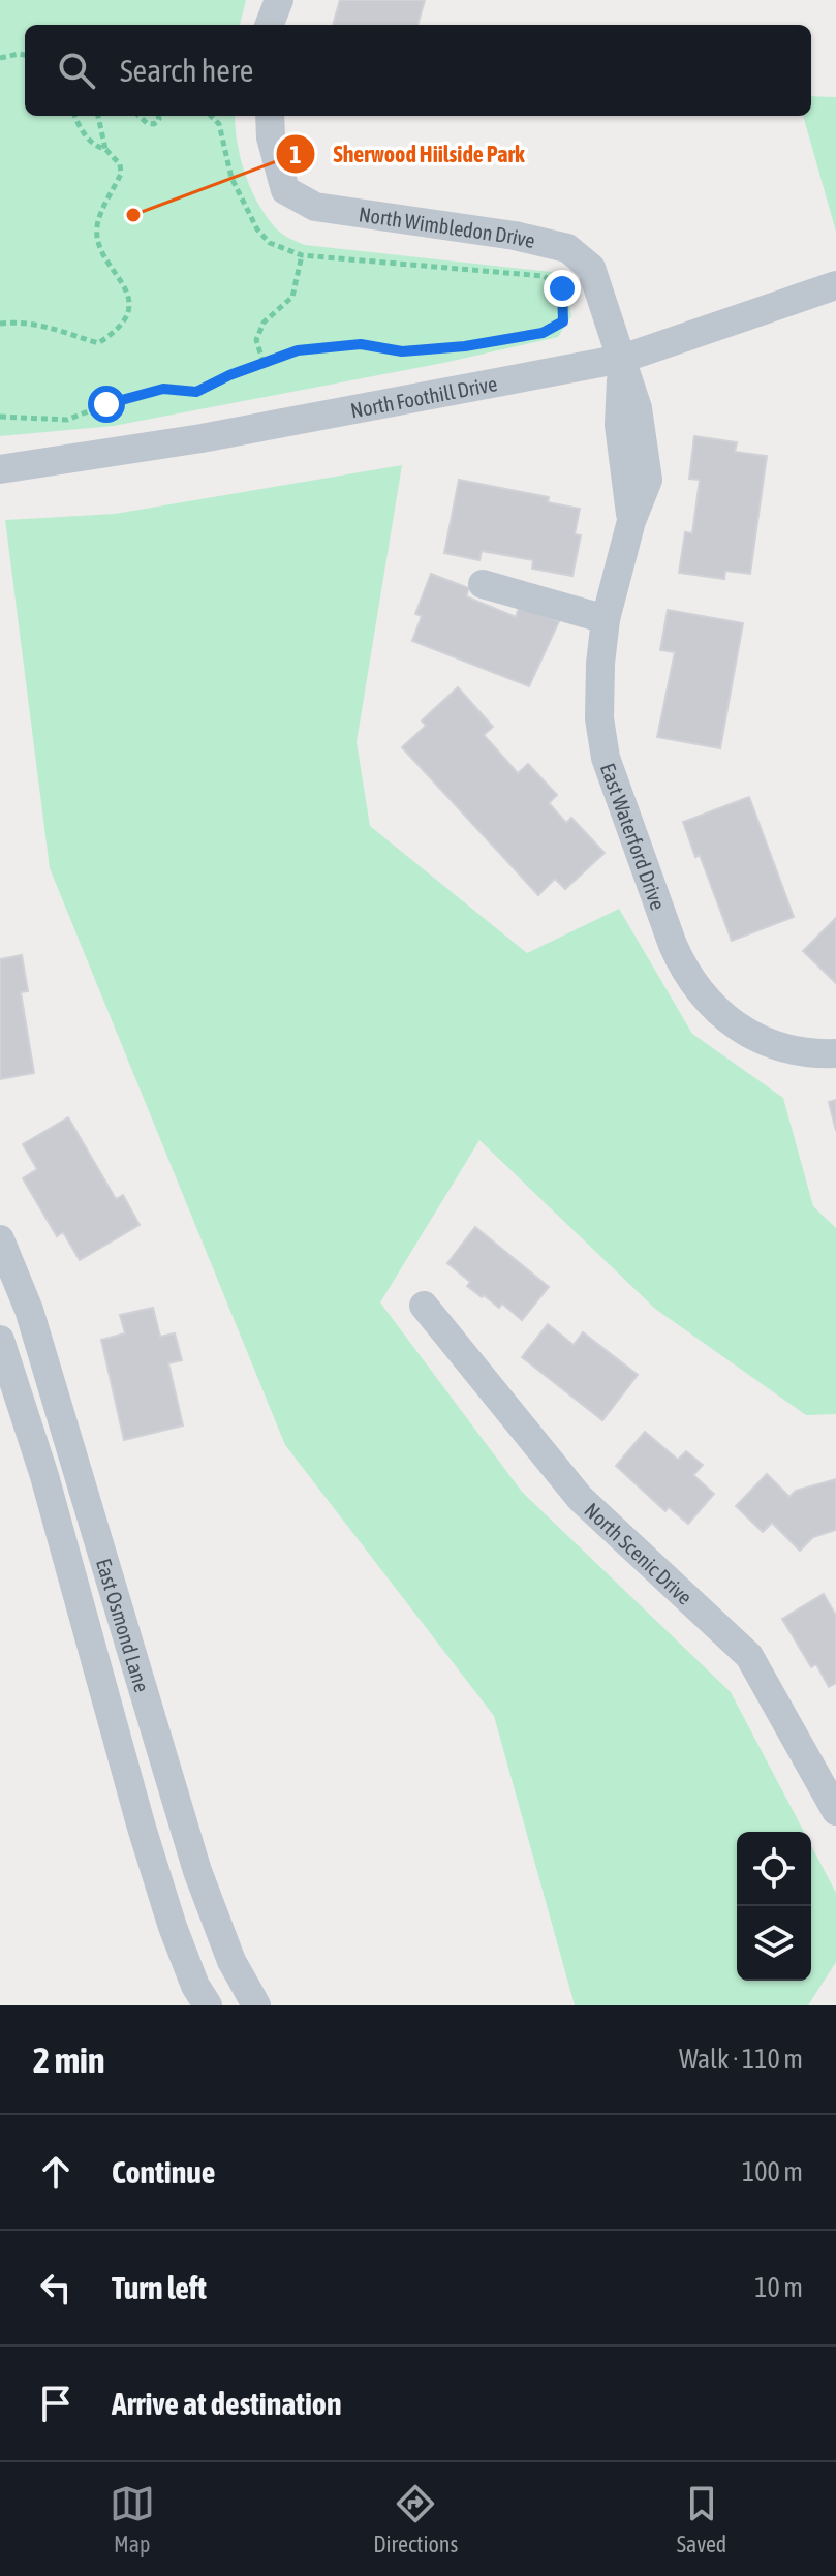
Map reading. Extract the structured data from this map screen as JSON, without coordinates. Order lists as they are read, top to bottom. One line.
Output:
{"streets":{"street":["North Wimbledon Drive","North Foothill Drive","East Waterford Drive","North Scenic Drive","East Osmond Lane"]},"crossings":[["North Wimbledon Drive","North Foothill Drive"],["North Wimbledon Drive","East Waterford Drive"],["North Foothill Drive","East Waterford Drive"]],"places":["Sherwood Hiilside Park"],"page":{"search":"Search here","heading":["2 min","Walk · 110 m"],"list":[["Continue","100 m"],["Turn left","10 m"],"Arrive at destination"],"nav":["Map","Directions","Saved"]}}
